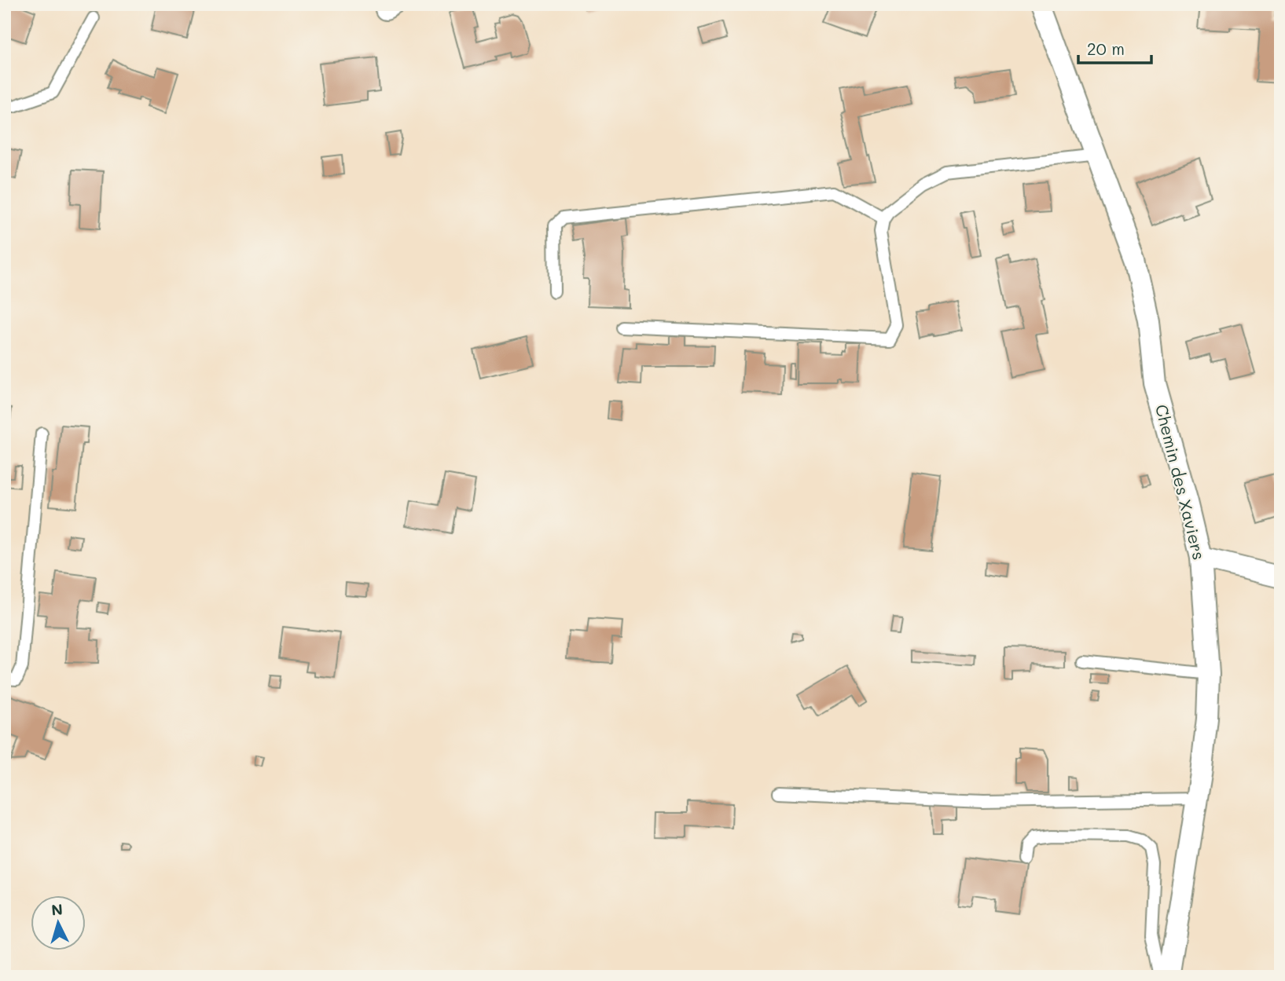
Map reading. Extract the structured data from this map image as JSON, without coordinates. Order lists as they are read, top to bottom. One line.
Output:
{"streets":{"street":["Chemin des Xaviers"]},"scale_bar":"20 m","north":"top"}
